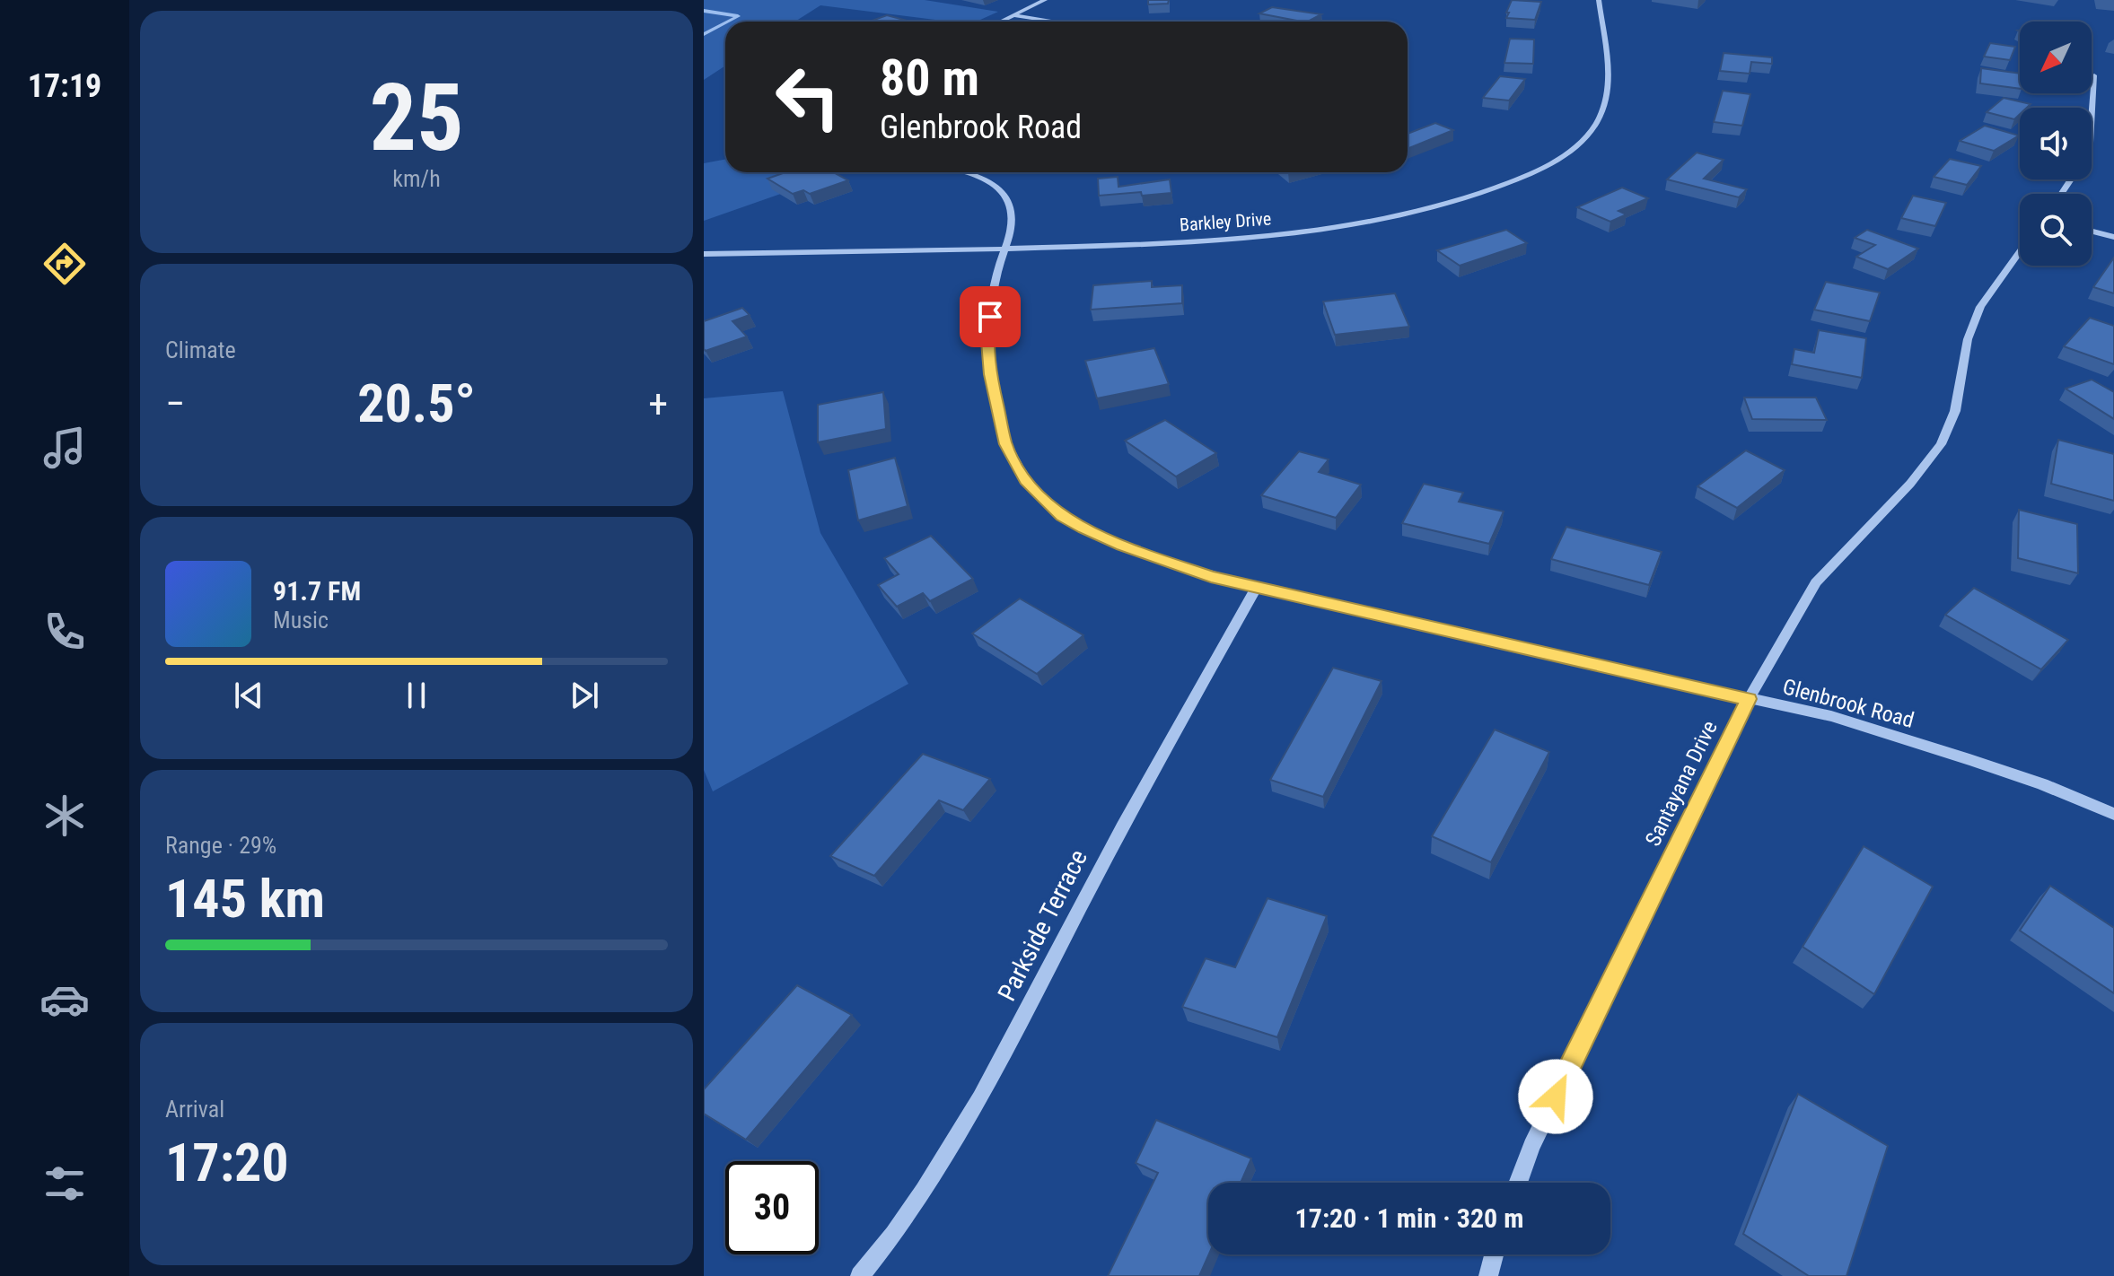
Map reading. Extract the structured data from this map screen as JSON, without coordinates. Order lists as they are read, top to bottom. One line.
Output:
{"streets":{"street":["Barkley Drive","Glenbrook Road","Santayana Drive","Parkside Terrace"]},"crossings":[["Barkley Drive","Glenbrook Road"],["Glenbrook Road","Santayana Drive"],["Glenbrook Road","Parkside Terrace"]],"north":"bottom left","page":{"tabs":"17:19","tile":[["25","km/h"],"Climate",["Range · 29%","145 km"],["Arrival","17:20"]],"turn":["80 m","Glenbrook Road"],"heat":["−","20.5°","+"],"song":["91.7 FM","Music"],"limit":"30","trip":"17:20 · 1 min · 320 m"}}
